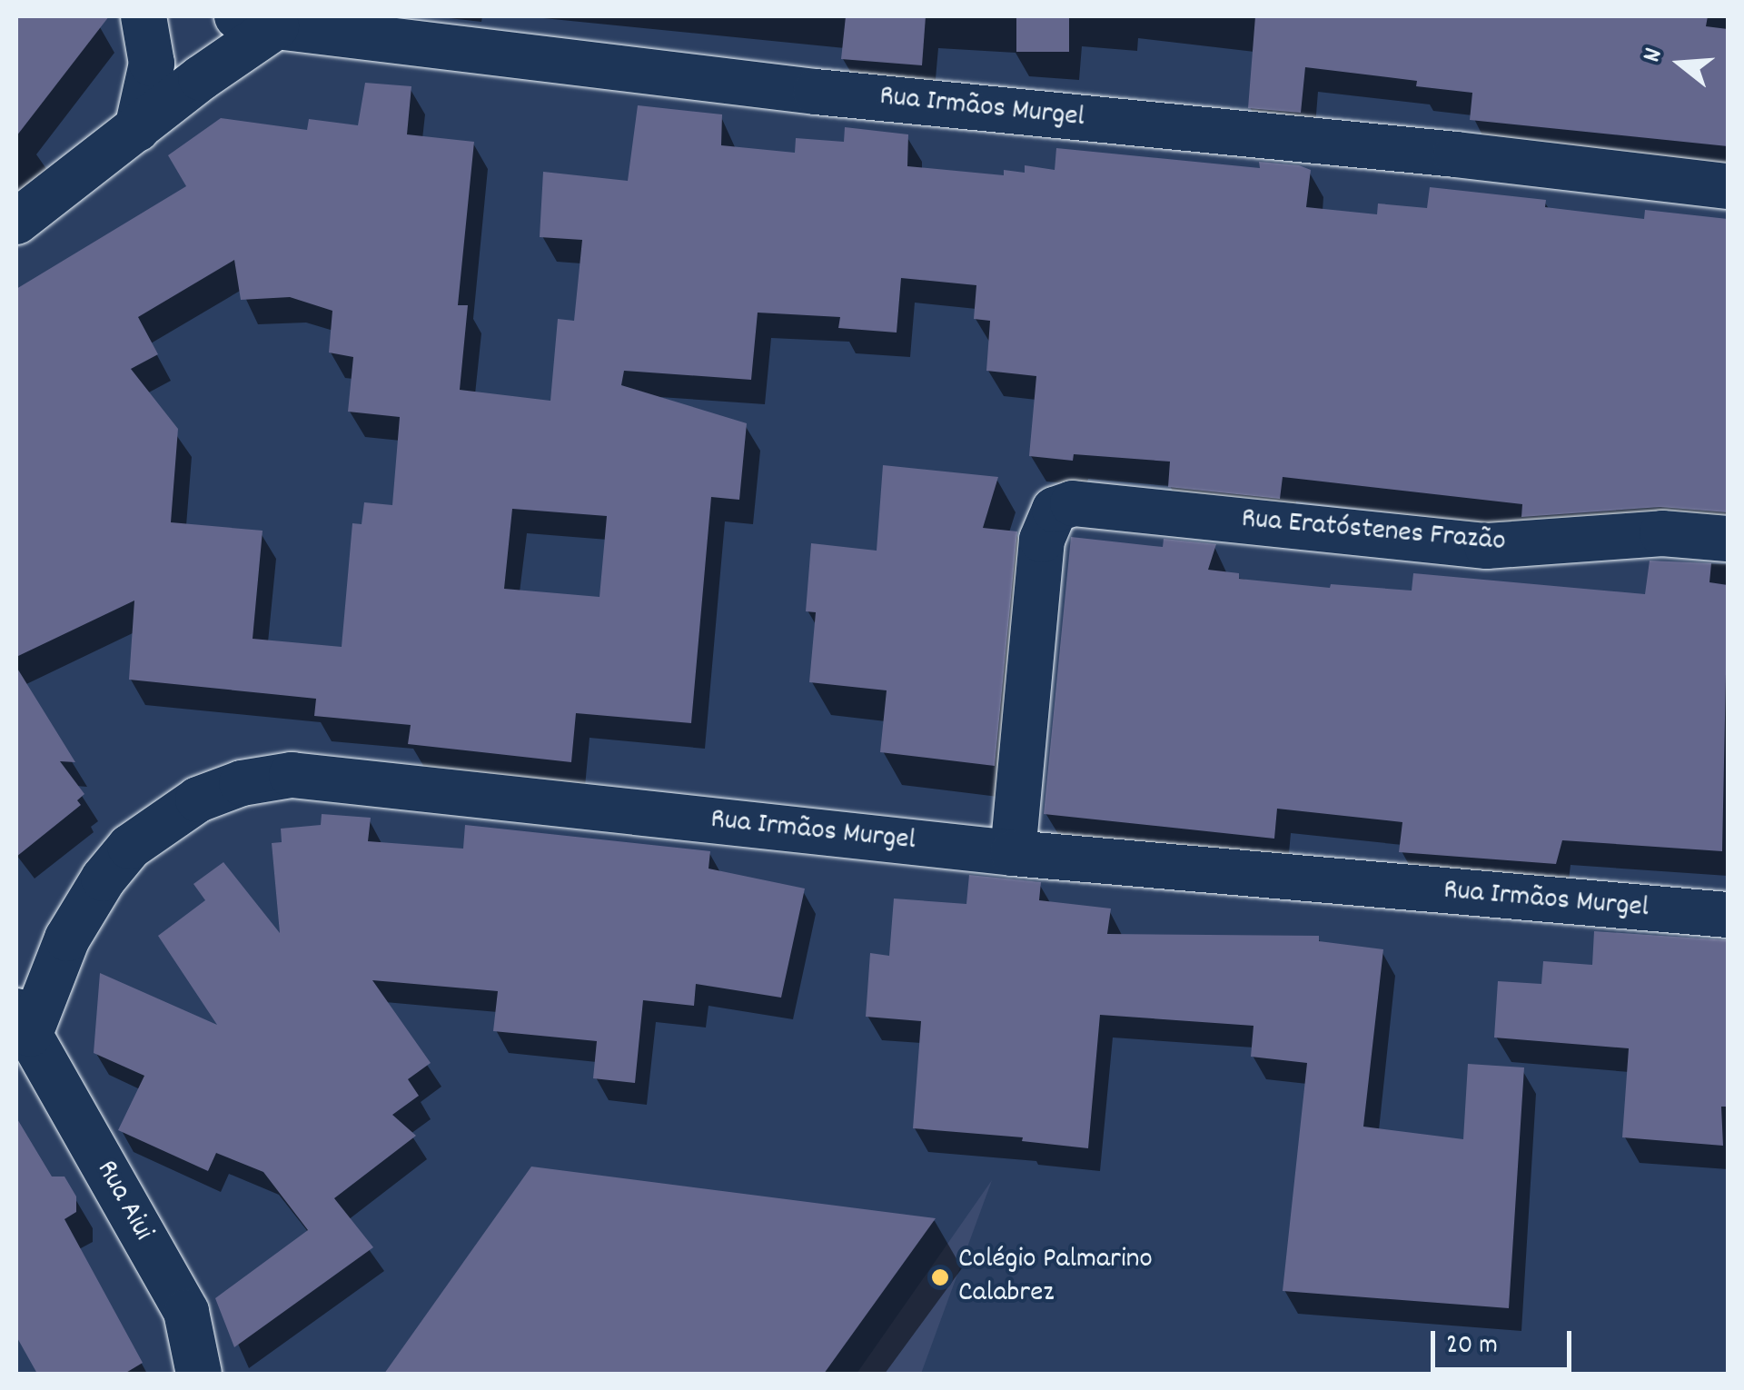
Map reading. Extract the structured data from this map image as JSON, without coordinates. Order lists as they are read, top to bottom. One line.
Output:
{"streets":{"street":["Rua Irmãos Murgel","Rua Eratóstenes Frazão","Rua Aiui"]},"crossings":[["Rua Irmãos Murgel","Rua Eratóstenes Frazão"],["Rua Irmãos Murgel","Rua Aiui"]],"places":["Colégio Palmarino Calabrez"],"scale_bar":"20 m","north":"left"}
